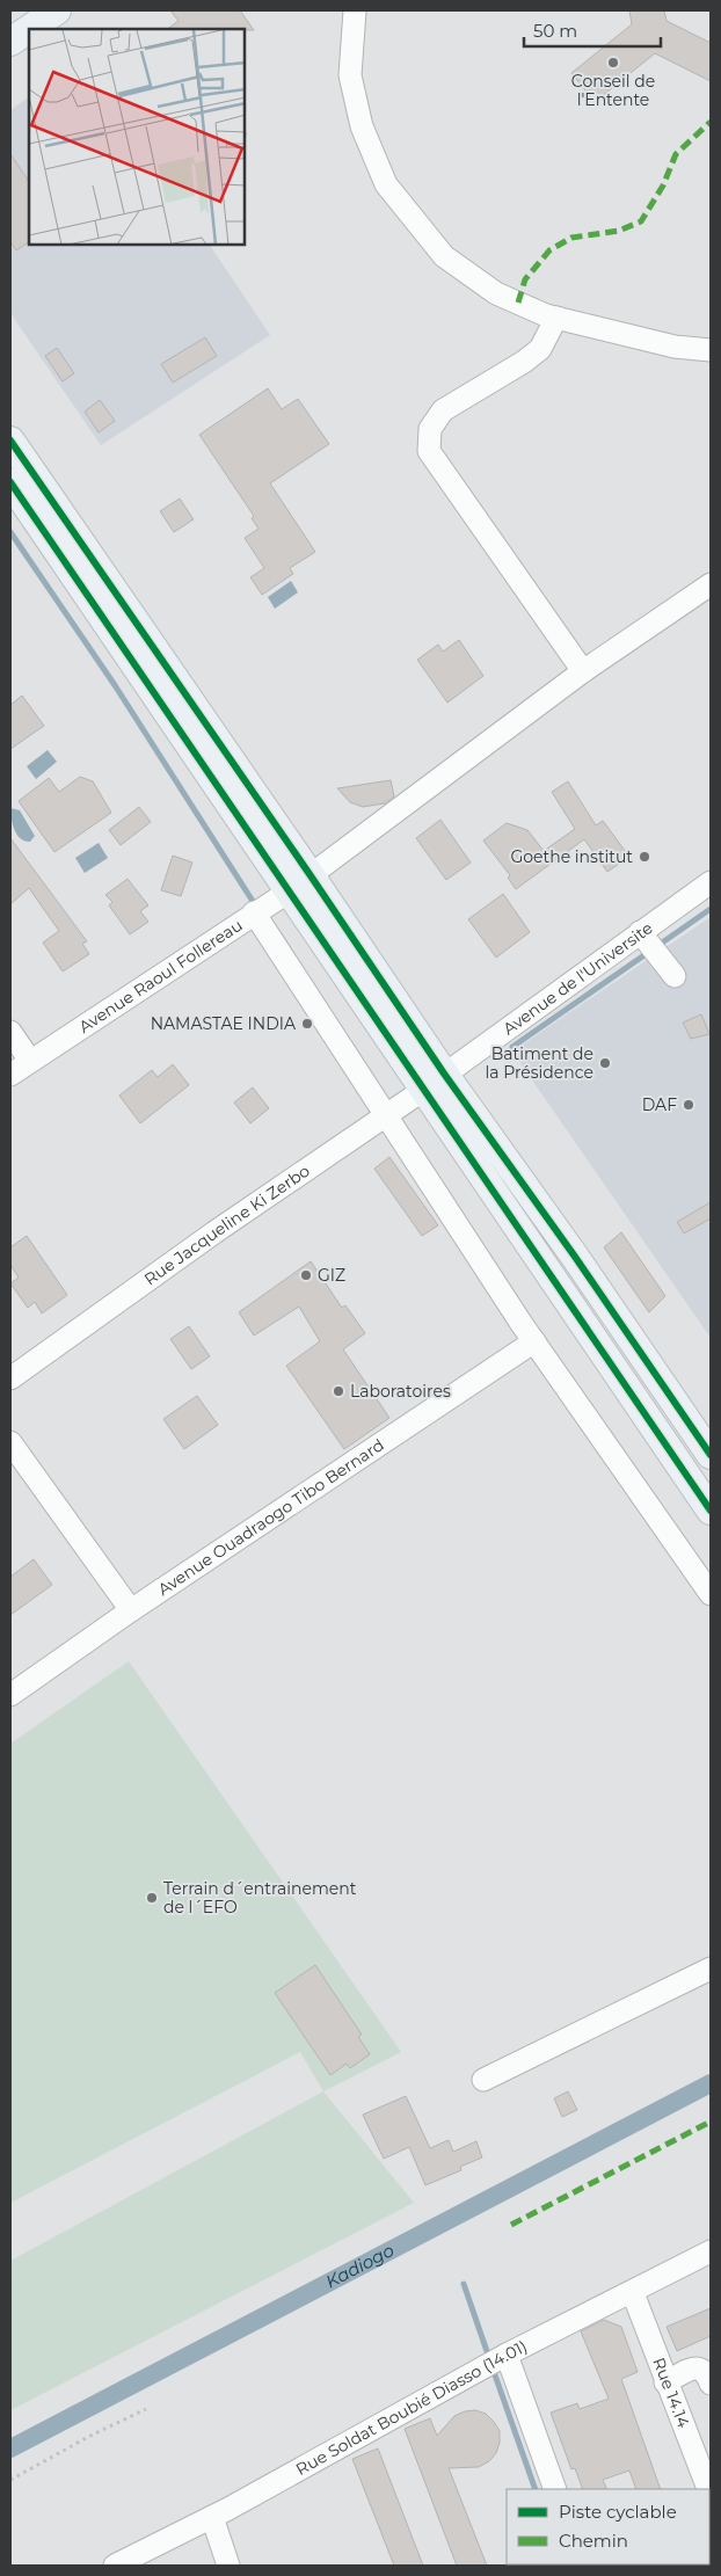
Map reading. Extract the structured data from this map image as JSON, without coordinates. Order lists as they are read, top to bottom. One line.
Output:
{"streets":{"street":["Avenue Raoul Follereau","Avenue de l'Universite","Rue Jacqueline Ki Zerbo","Avenue Ouadraogo Tibo Bernard","Rue 14.14","Rue Soldat Boubié Diasso (14.01)"]},"crossings":[["Avenue de l'Universite","Rue Jacqueline Ki Zerbo"],["Rue 14.14","Rue Soldat Boubié Diasso (14.01)"]],"water":["Kadiogo"],"places":["Conseil de l'Entente","Goethe institut","NAMASTAE INDIA","Batiment de la Présidence","DAF","GIZ","Laboratoires","Terrain d´entrainement de l´EFO"],"legend":["Piste cyclable","Chemin"],"scale_bar":"50 m"}
